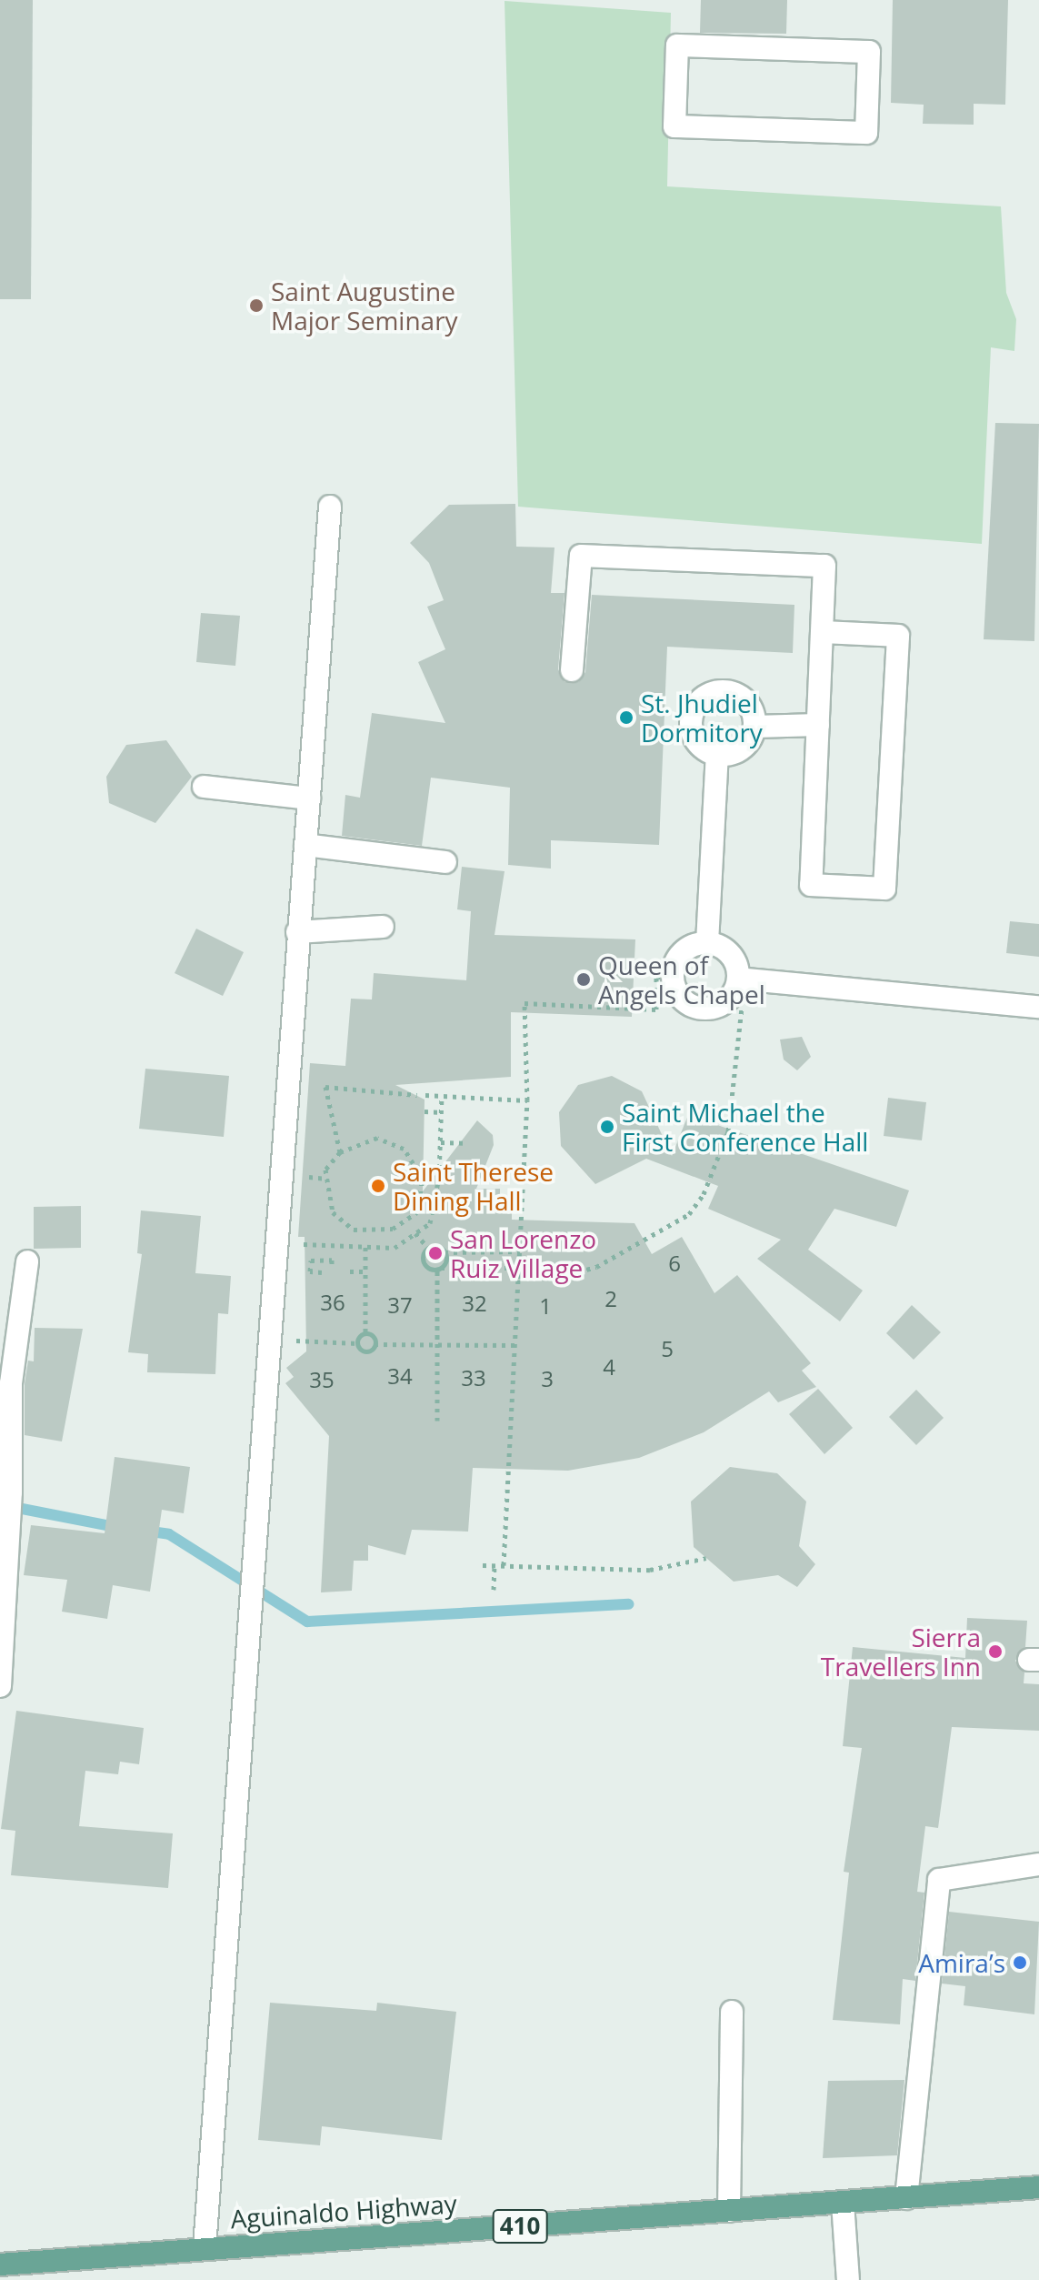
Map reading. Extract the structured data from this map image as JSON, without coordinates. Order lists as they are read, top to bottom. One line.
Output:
{"streets":{"main road":["Aguinaldo Highway","410"]},"places":["Saint Augustine Major Seminary","St. Jhudiel Dormitory","Queen of Angels Chapel","Saint Michael the First Conference Hall","Saint Therese Dining Hall","San Lorenzo Ruiz Village","Sierra Travellers Inn","Amira’s"],"house_numbers":["6","2","36","32","37","1","5","4","34","33","3","35"]}
